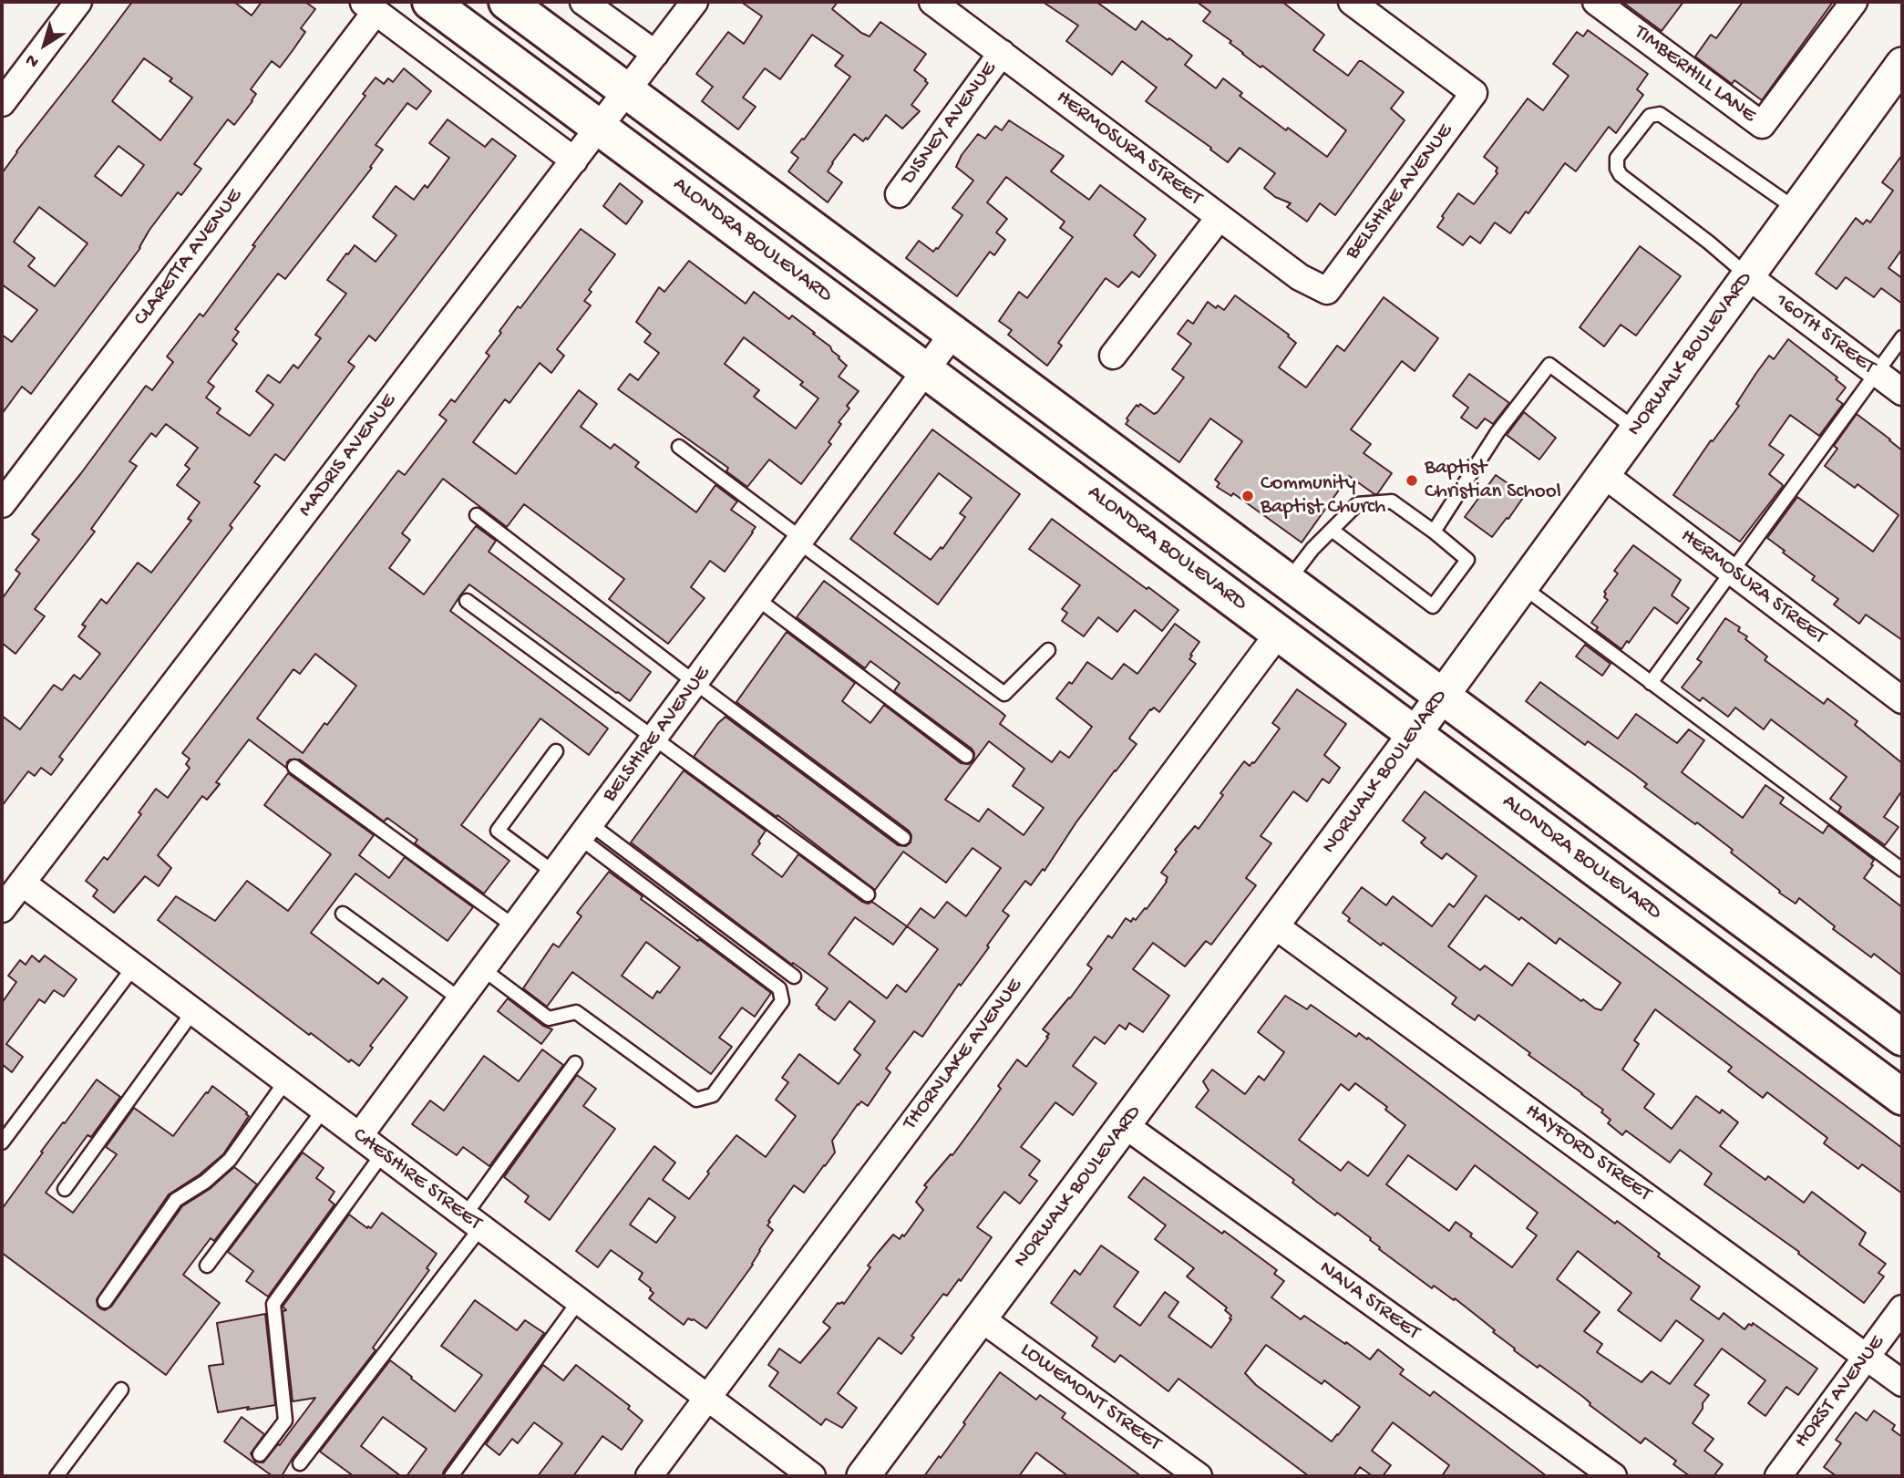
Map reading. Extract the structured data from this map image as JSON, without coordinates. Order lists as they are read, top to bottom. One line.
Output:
{"streets":{"main road":["ALONDRA BOULEVARD"],"street":["TIMBERHILL LANE","DISNEY AVENUE","HERMOSURA STREET","BELSHIRE AVENUE","CLARETTA AVENUE","160TH STREET","NORWALK BOULEVARD","MADRIS AVENUE","THORNLAKE AVENUE","HAYFORD STREET","CHESHIRE STREET","NAVA STREET","HORST AVENUE","LOWEMONT STREET"]},"crossings":[["DISNEY AVENUE","HERMOSURA STREET"],["HERMOSURA STREET","BELSHIRE AVENUE"],["HERMOSURA STREET","NORWALK BOULEVARD"],["BELSHIRE AVENUE","ALONDRA BOULEVARD"],["BELSHIRE AVENUE","CHESHIRE STREET"],["ALONDRA BOULEVARD","NORWALK BOULEVARD"],["ALONDRA BOULEVARD","MADRIS AVENUE"],["ALONDRA BOULEVARD","THORNLAKE AVENUE"],["160TH STREET","NORWALK BOULEVARD"],["NORWALK BOULEVARD","HAYFORD STREET"],["NORWALK BOULEVARD","NAVA STREET"],["NORWALK BOULEVARD","LOWEMONT STREET"],["MADRIS AVENUE","CHESHIRE STREET"],["THORNLAKE AVENUE","CHESHIRE STREET"],["HAYFORD STREET","HORST AVENUE"]],"places":["Baptist Christian School","Community Baptist Church"],"north":"bottom left"}
